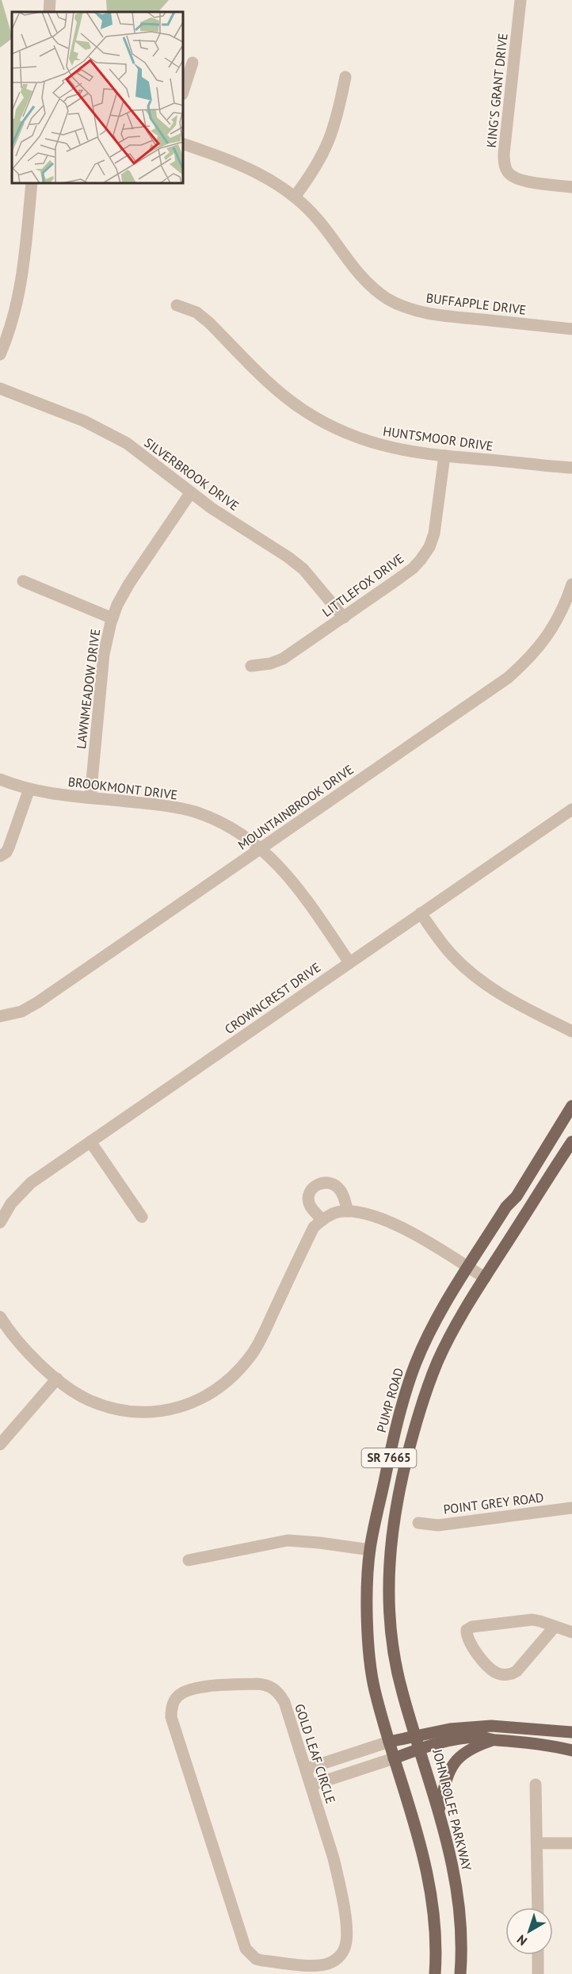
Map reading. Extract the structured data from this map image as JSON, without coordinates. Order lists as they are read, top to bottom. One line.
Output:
{"streets":{"main road":["PUMP ROAD","SR 7665","JOHN ROLFE PARKWAY"],"street":["KING'S GRANT DRIVE","BUFFAPPLE DRIVE","HUNTSMOOR DRIVE","SILVERBROOK DRIVE","LITTLEFOX DRIVE","LAWNMEADOW DRIVE","BROOKMONT DRIVE","MOUNTAINBROOK DRIVE","CROWNCREST DRIVE","POINT GREY ROAD","GOLD LEAF CIRCLE"]},"crossings":[["HUNTSMOOR DRIVE","LITTLEFOX DRIVE"],["SILVERBROOK DRIVE","LITTLEFOX DRIVE"],["SILVERBROOK DRIVE","LAWNMEADOW DRIVE"],["LAWNMEADOW DRIVE","BROOKMONT DRIVE"],["BROOKMONT DRIVE","MOUNTAINBROOK DRIVE"],["BROOKMONT DRIVE","CROWNCREST DRIVE"],["PUMP ROAD","JOHN ROLFE PARKWAY"],["SR 7665","JOHN ROLFE PARKWAY"]],"north":"bottom left"}
